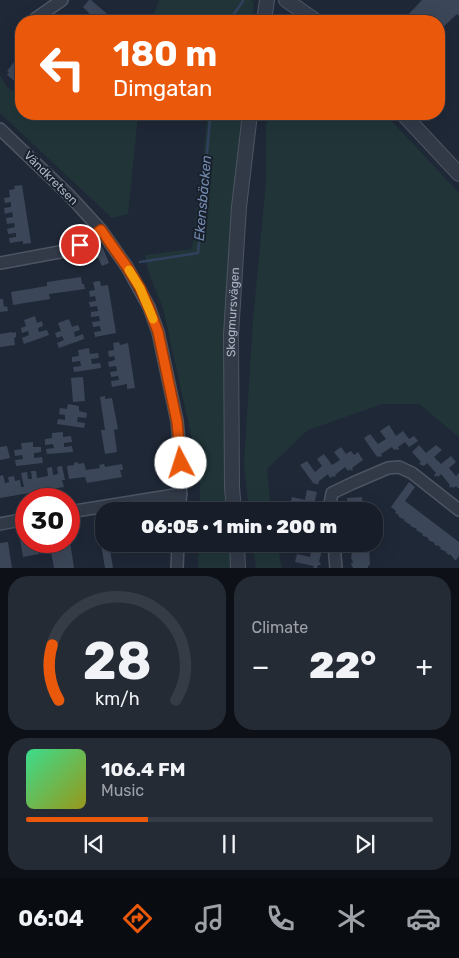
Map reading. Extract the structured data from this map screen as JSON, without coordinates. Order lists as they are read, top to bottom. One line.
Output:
{"streets":{"street":["Vändkretsen","Skogmursvägen"]},"water":["Ekensbäcken"],"page":{"turn":["180 m","Dimgatan"],"limit":"30","trip":"06:05 · 1 min · 200 m","tile":"Climate","heat":["−","22°","+"],"song":["106.4 FM","Music"],"tabs":"06:04","gauge":["28","km/h"]}}
